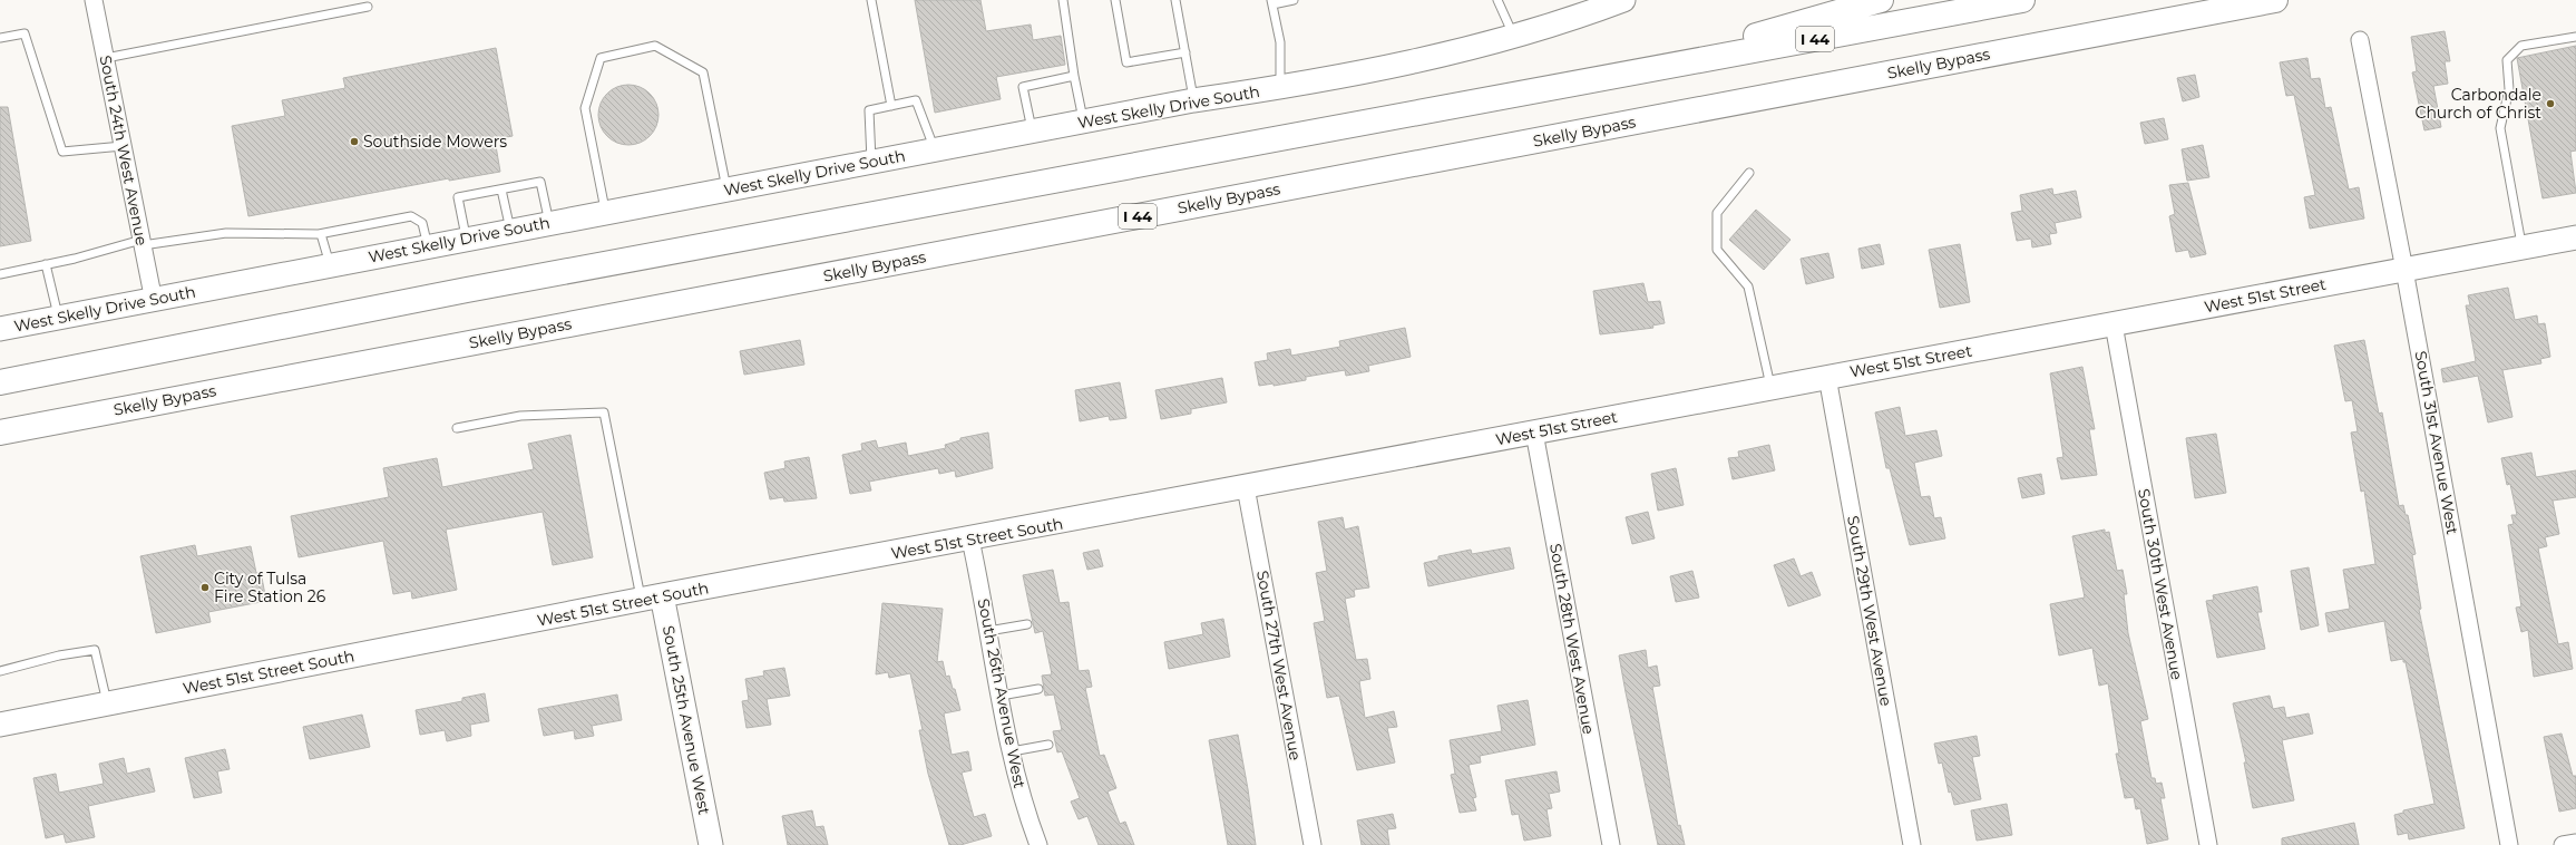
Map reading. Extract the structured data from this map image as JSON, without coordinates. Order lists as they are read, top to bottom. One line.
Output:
{"streets":{"highway":["I 44","Skelly Bypass"],"street":["West Skelly Drive South","South 24th West Avenue","West 51st Street","South 31st Avenue West","West 51st Street South","South 30th West Avenue","South 29th West Avenue","South 28th West Avenue","South 27th West Avenue","South 26th Avenue West","South 25th Avenue West"]},"crossings":[["West Skelly Drive South","South 24th West Avenue"],["West 51st Street","South 31st Avenue West"],["West 51st Street","West 51st Street South"],["West 51st Street","South 30th West Avenue"],["West 51st Street","South 29th West Avenue"],["West 51st Street","South 28th West Avenue"],["West 51st Street","South 27th West Avenue"],["West 51st Street South","South 27th West Avenue"],["West 51st Street South","South 26th Avenue West"],["West 51st Street South","South 25th Avenue West"]],"places":["Carbondale Church of Christ","Southside Mowers","City of Tulsa Fire Station 26"]}
